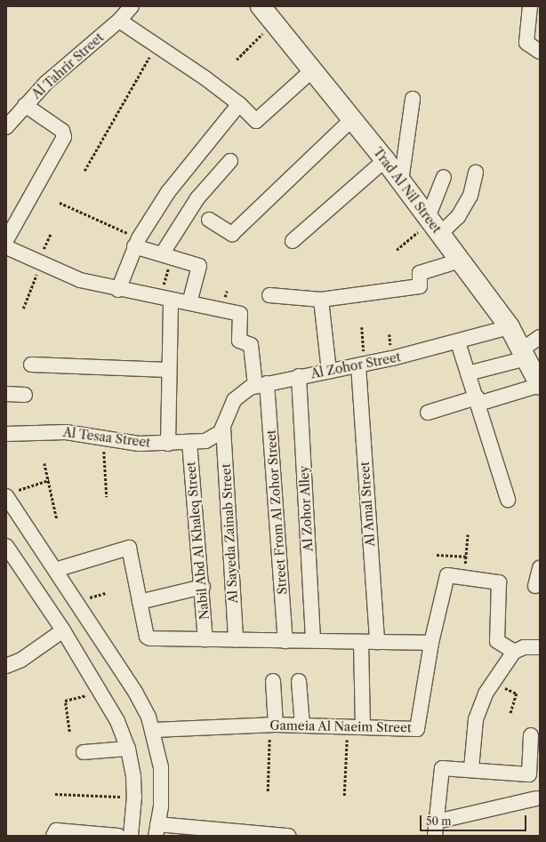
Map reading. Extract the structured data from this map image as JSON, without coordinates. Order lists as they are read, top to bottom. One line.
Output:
{"streets":{"street":["Al Tahrir Street","Trad Al Nil Street","Al Zohor Street","Al Tesaa Street","Al Amal Street","Al Zohor Alley","Street From Al Zohor Street","Al Sayeda Zainab Street","Nabil Abd Al Khaleq Street","Gameia Al Naeim Street"]},"crossings":[["Trad Al Nil Street","Al Zohor Street"],["Al Zohor Street","Al Tesaa Street"],["Al Zohor Street","Al Amal Street"],["Al Zohor Street","Al Zohor Alley"],["Al Zohor Street","Street From Al Zohor Street"],["Al Zohor Street","Al Sayeda Zainab Street"],["Al Tesaa Street","Al Sayeda Zainab Street"],["Al Tesaa Street","Nabil Abd Al Khaleq Street"]],"scale_bar":"50 m"}
